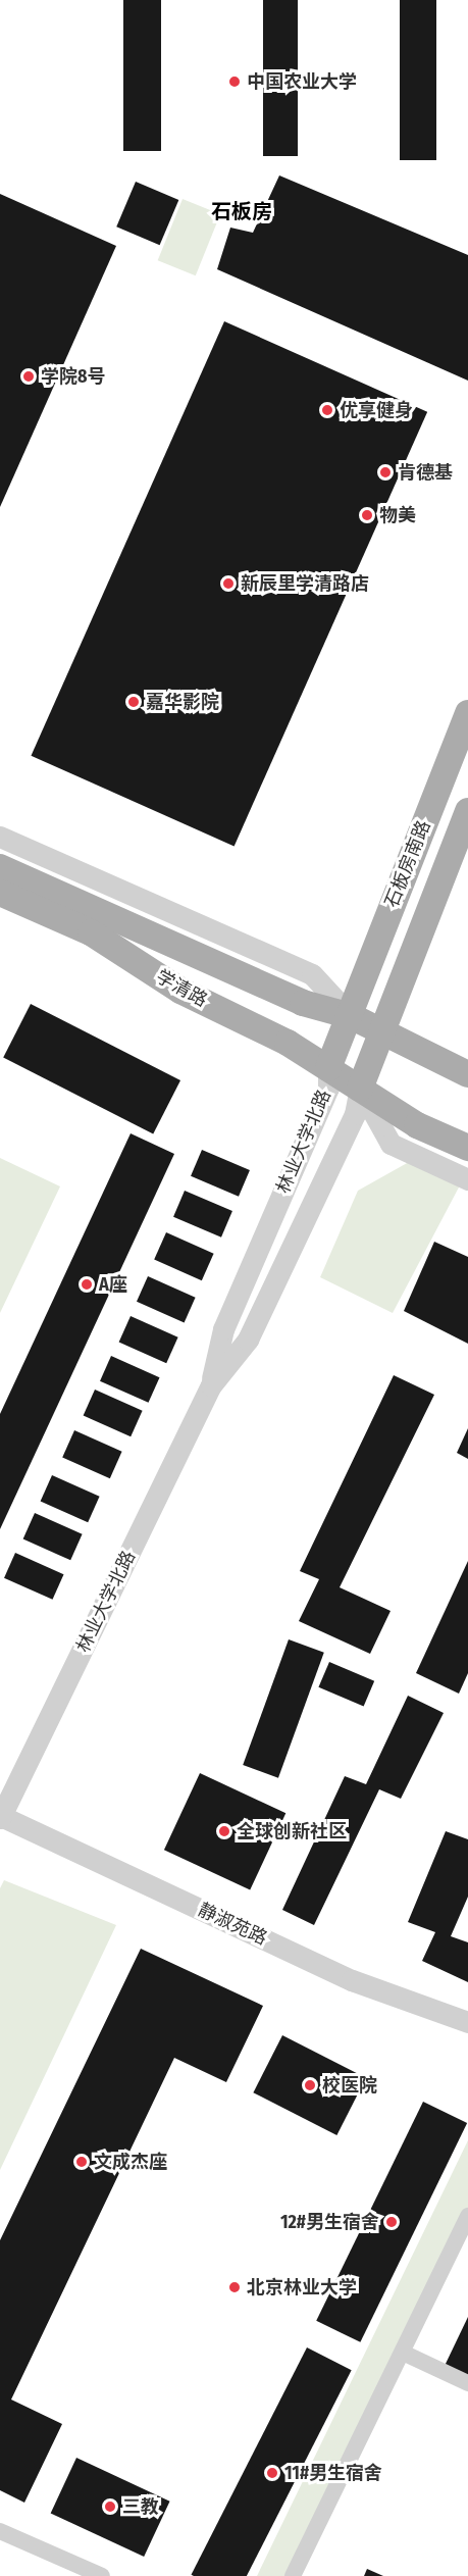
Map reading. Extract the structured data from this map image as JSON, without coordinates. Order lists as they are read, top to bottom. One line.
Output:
{"streets":{"main road":["石板房南路","学清路"],"street":["林业大学北路","静淑苑路"]},"crossings":[["石板房南路","学清路"],["石板房南路","林业大学北路"],["学清路","林业大学北路"],["林业大学北路","静淑苑路"]],"districts":["石板房"],"places":["中国农业大学","学院8号","优享健身","肯德基","物美","新辰里学清路店","嘉华影院","A座","全球创新社区","校医院","文成杰座","12#男生宿舍","北京林业大学","11#男生宿舍","三教"]}
